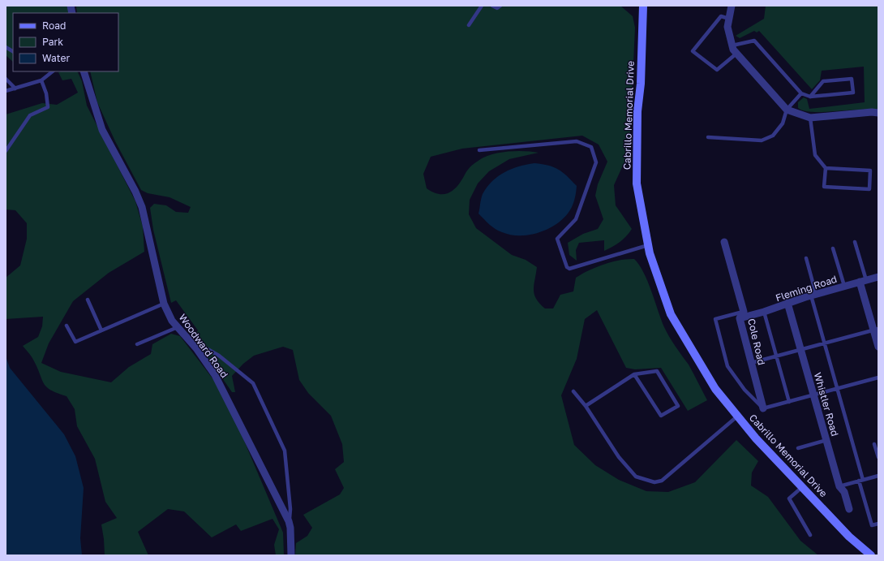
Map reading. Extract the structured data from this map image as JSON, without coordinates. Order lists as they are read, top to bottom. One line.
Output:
{"streets":{"main road":["Cabrillo Memorial Drive"],"street":["Fleming Road","Cole Road","Woodward Road","Whistler Road"]},"crossings":[["Fleming Road","Cole Road"],["Fleming Road","Whistler Road"]],"legend":["Road","Park","Water"]}
